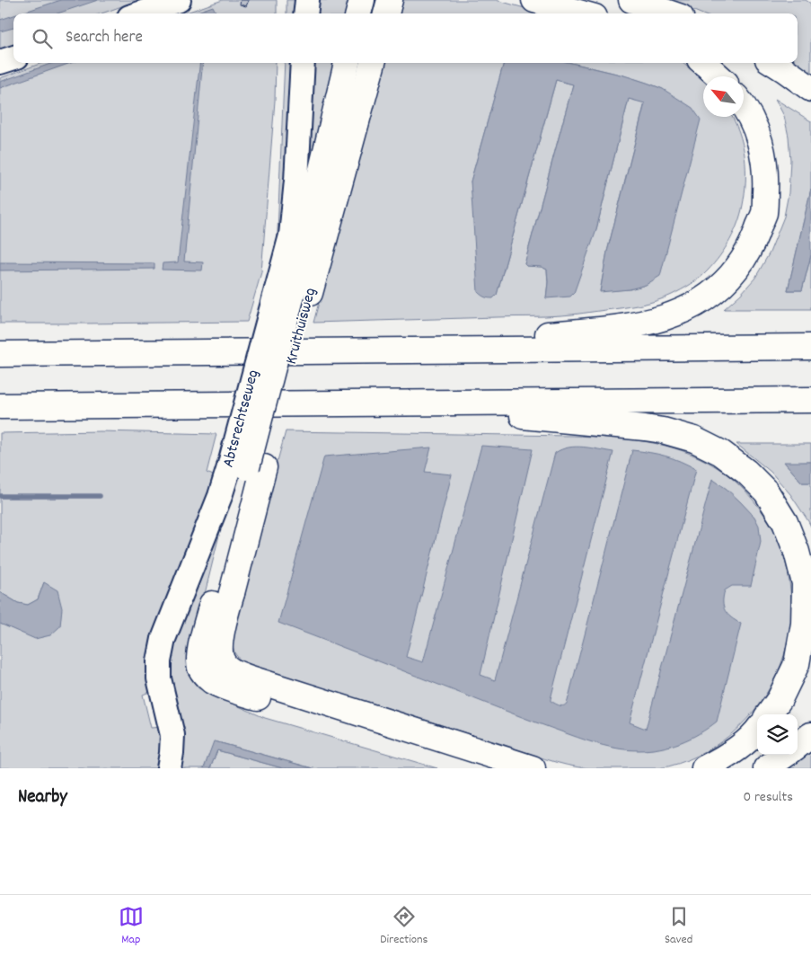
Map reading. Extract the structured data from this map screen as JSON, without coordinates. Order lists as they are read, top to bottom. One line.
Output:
{"streets":{"main road":["Kruithuisweg"],"street":["Abtsrechtseweg"]},"crossings":[["Kruithuisweg","Abtsrechtseweg"]],"north":"top left","page":{"search":"Search here","heading":["Nearby","0 results"],"nav":["Map","Directions","Saved"]}}
